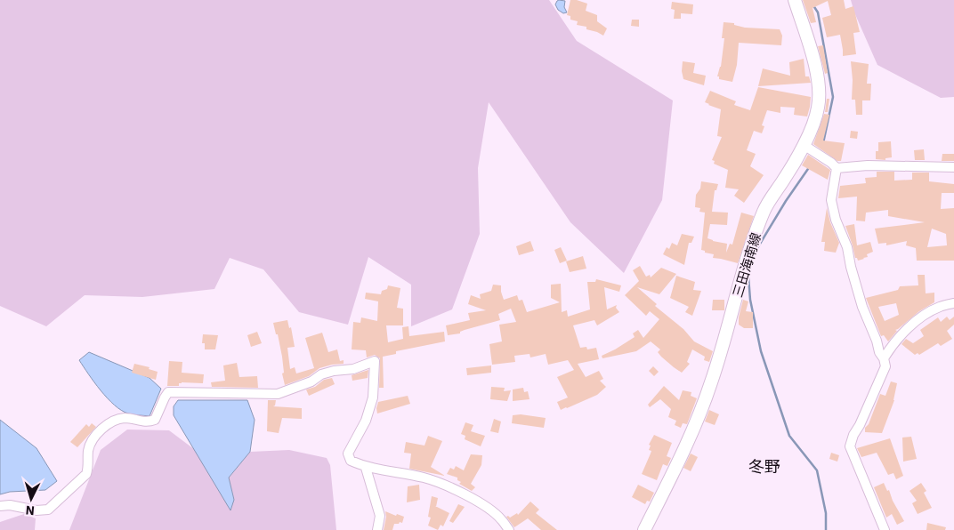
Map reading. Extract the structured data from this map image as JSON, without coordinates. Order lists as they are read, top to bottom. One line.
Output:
{"streets":{"main road":["三田海南線"]},"districts":["冬野"],"north":"bottom"}
